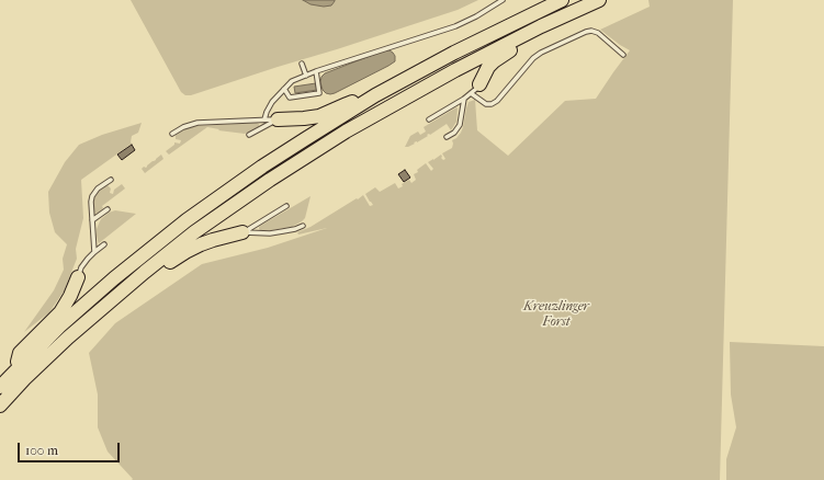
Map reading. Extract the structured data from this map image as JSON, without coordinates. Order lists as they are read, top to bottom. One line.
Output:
{"parks":["Kreuzlinger Forst"],"scale_bar":"100 m"}
